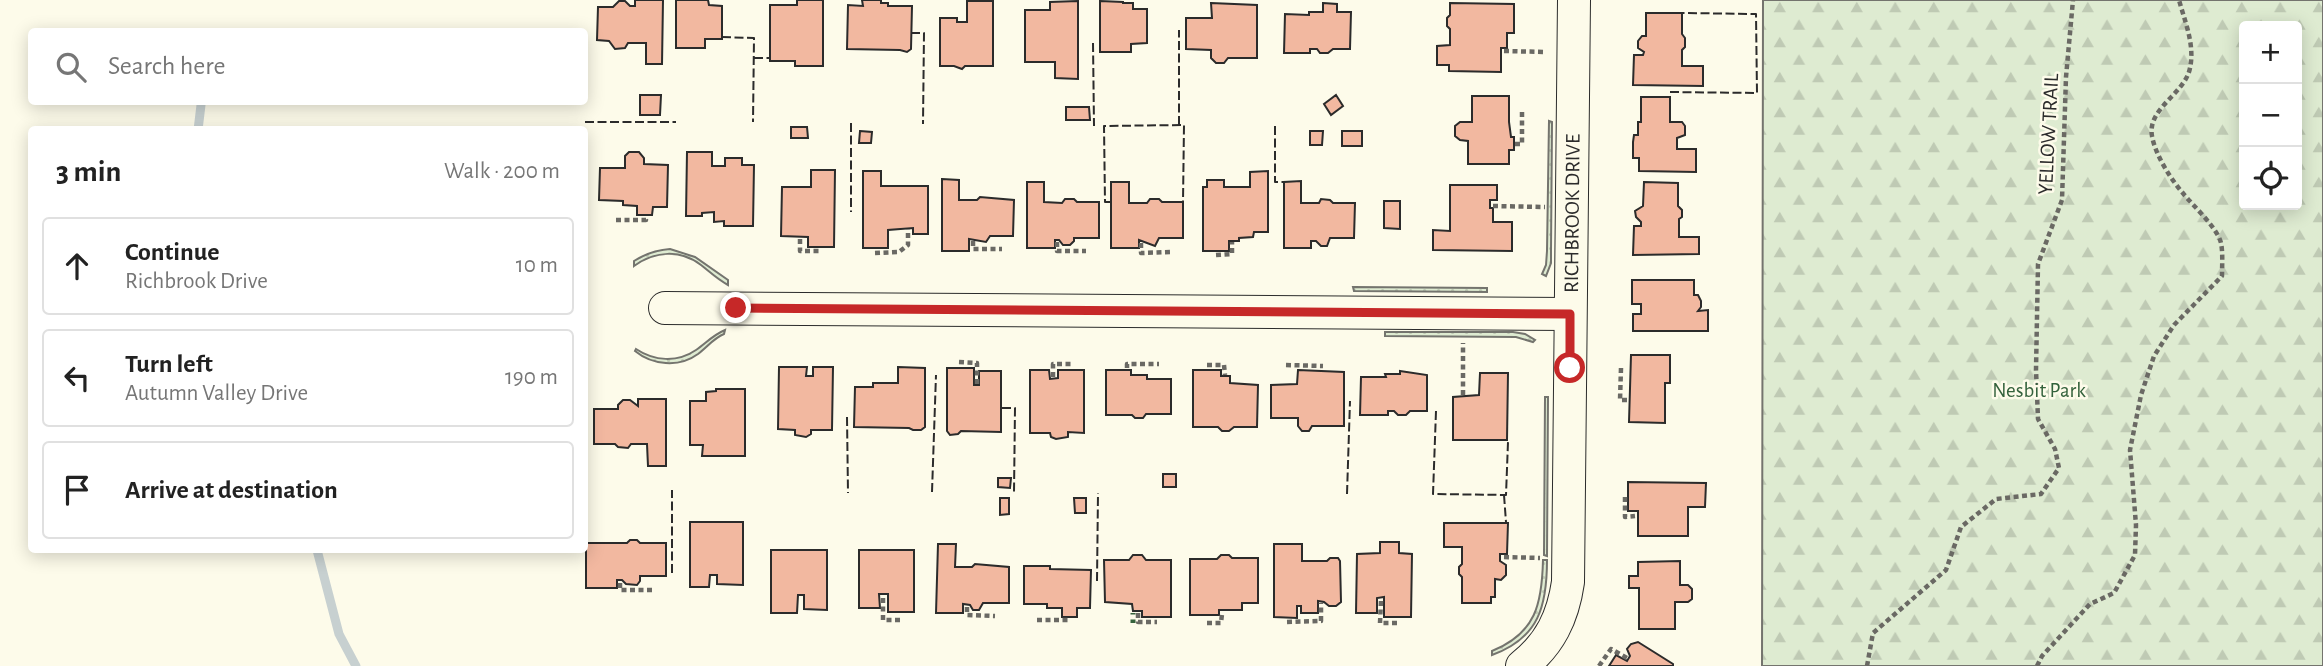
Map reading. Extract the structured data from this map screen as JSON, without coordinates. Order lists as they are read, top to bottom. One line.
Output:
{"streets":{"street":["RICHBROOK DRIVE"],"path":["YELLOW TRAIL"]},"parks":["Nesbit Park"],"page":{"map_buttons":["+","−"],"search":"Search here","heading":["3 min","Walk · 200 m"],"list":[["Continue","Richbrook Drive","10 m"],["Turn left","Autumn Valley Drive","190 m"],"Arrive at destination"]}}
